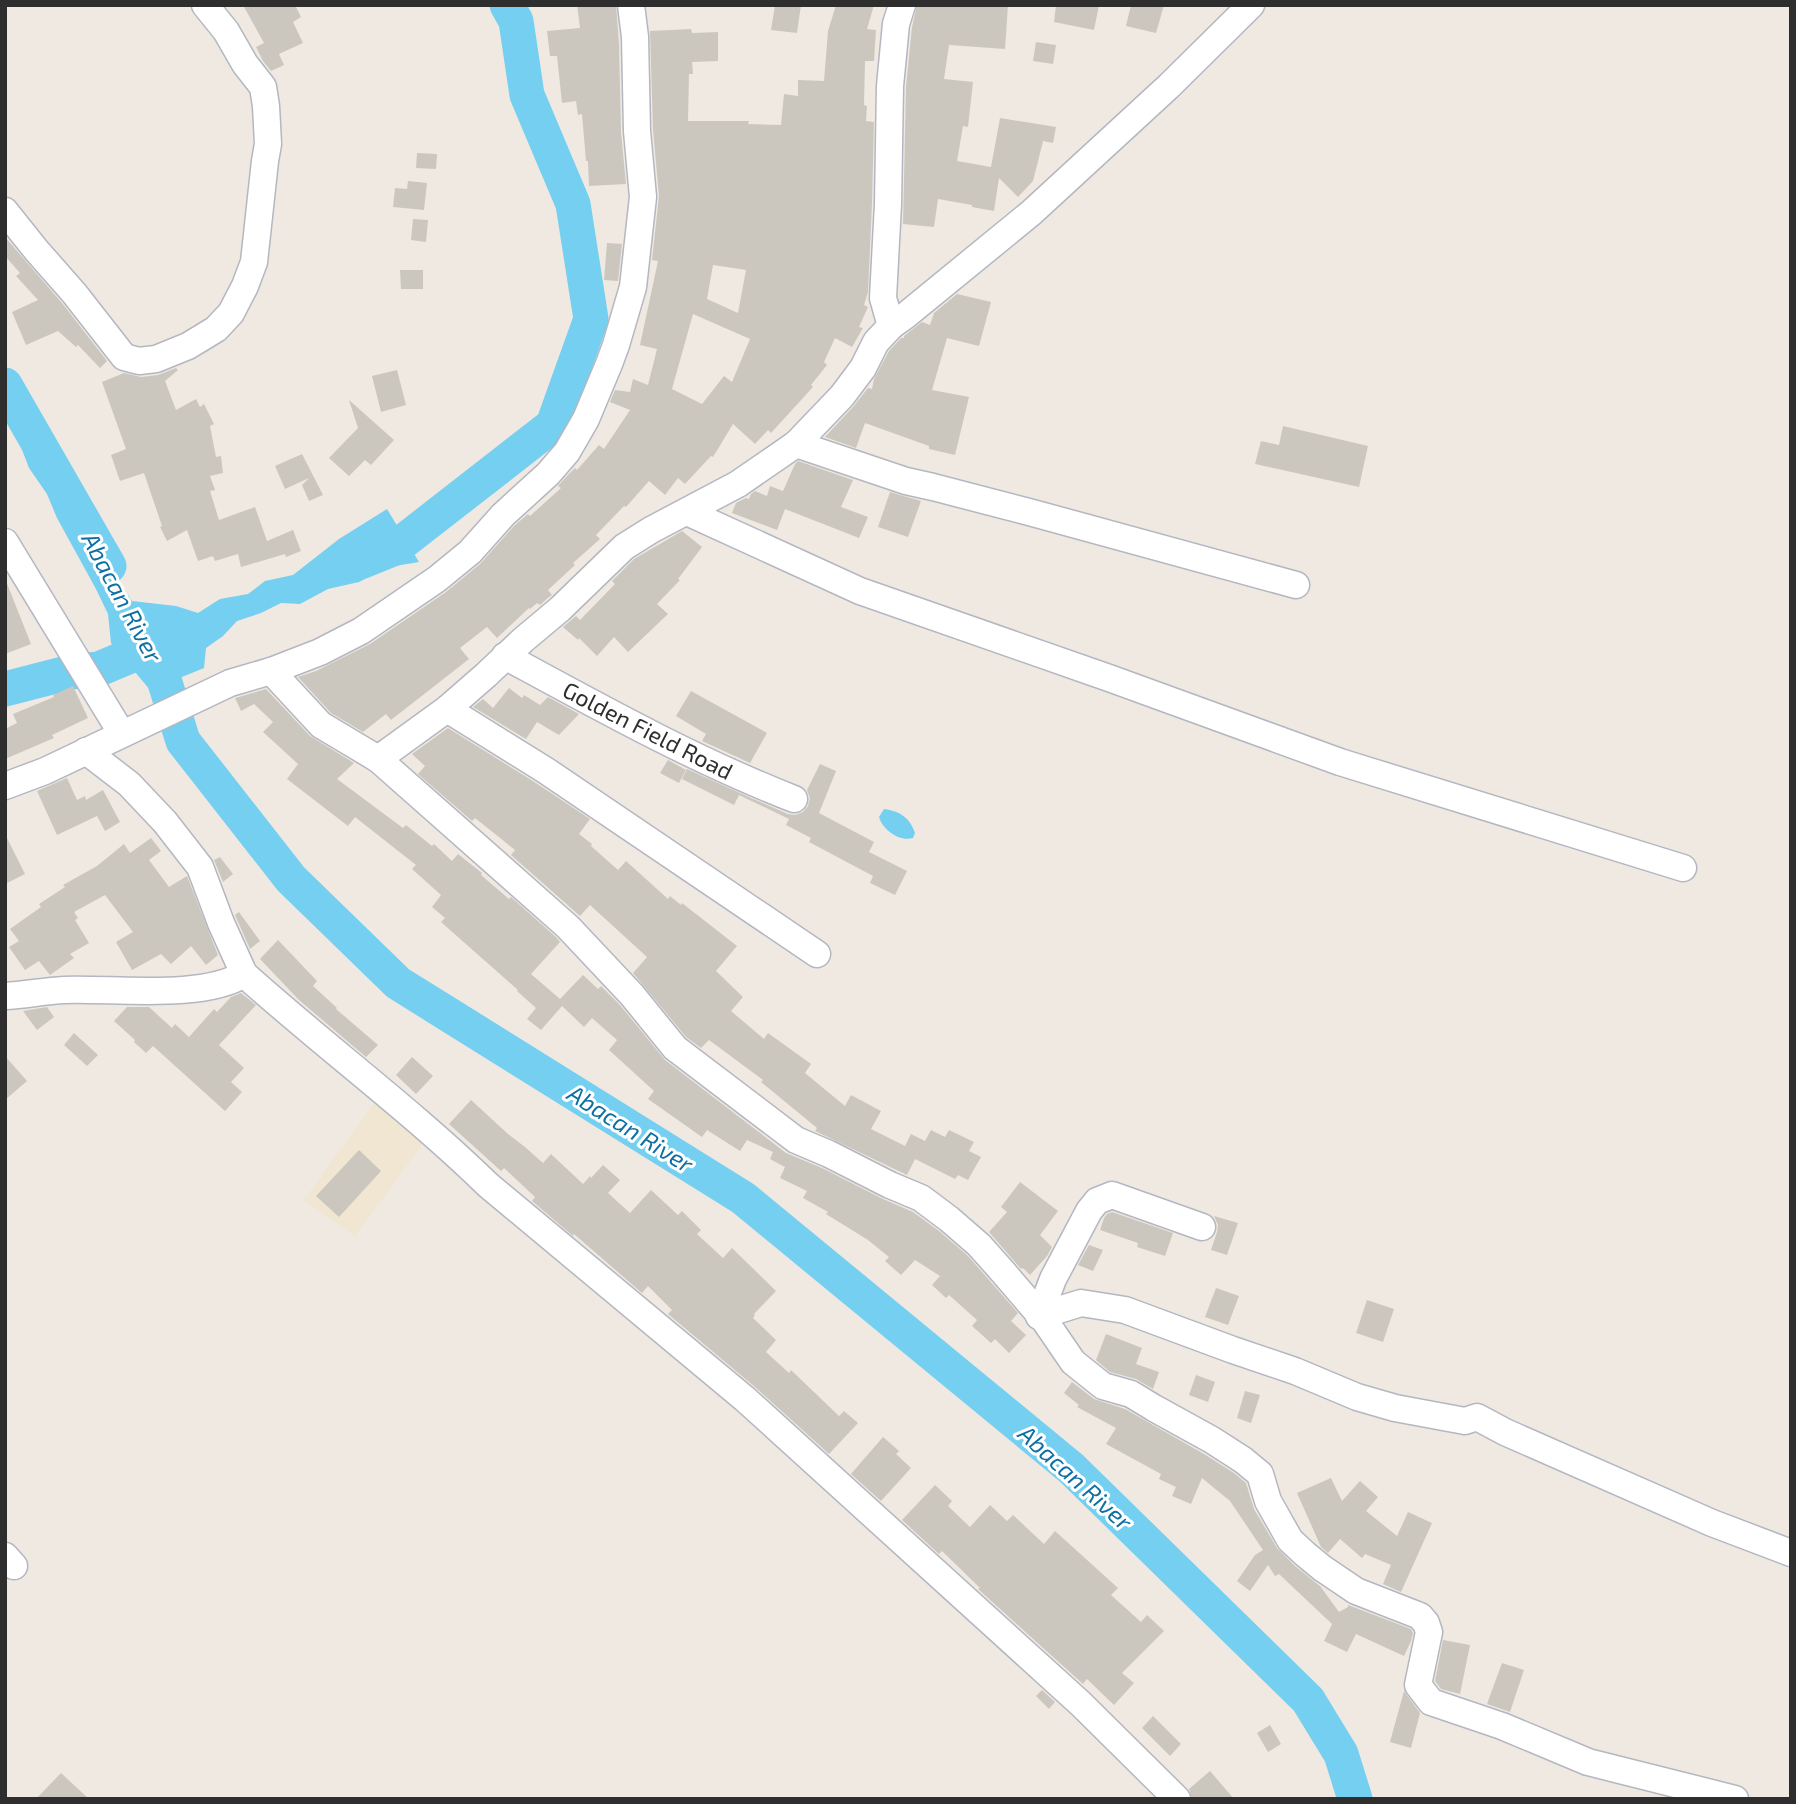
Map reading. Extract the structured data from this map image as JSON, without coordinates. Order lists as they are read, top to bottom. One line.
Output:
{"streets":{"street":["Golden Field Road"]},"water":["Abacan River"]}
